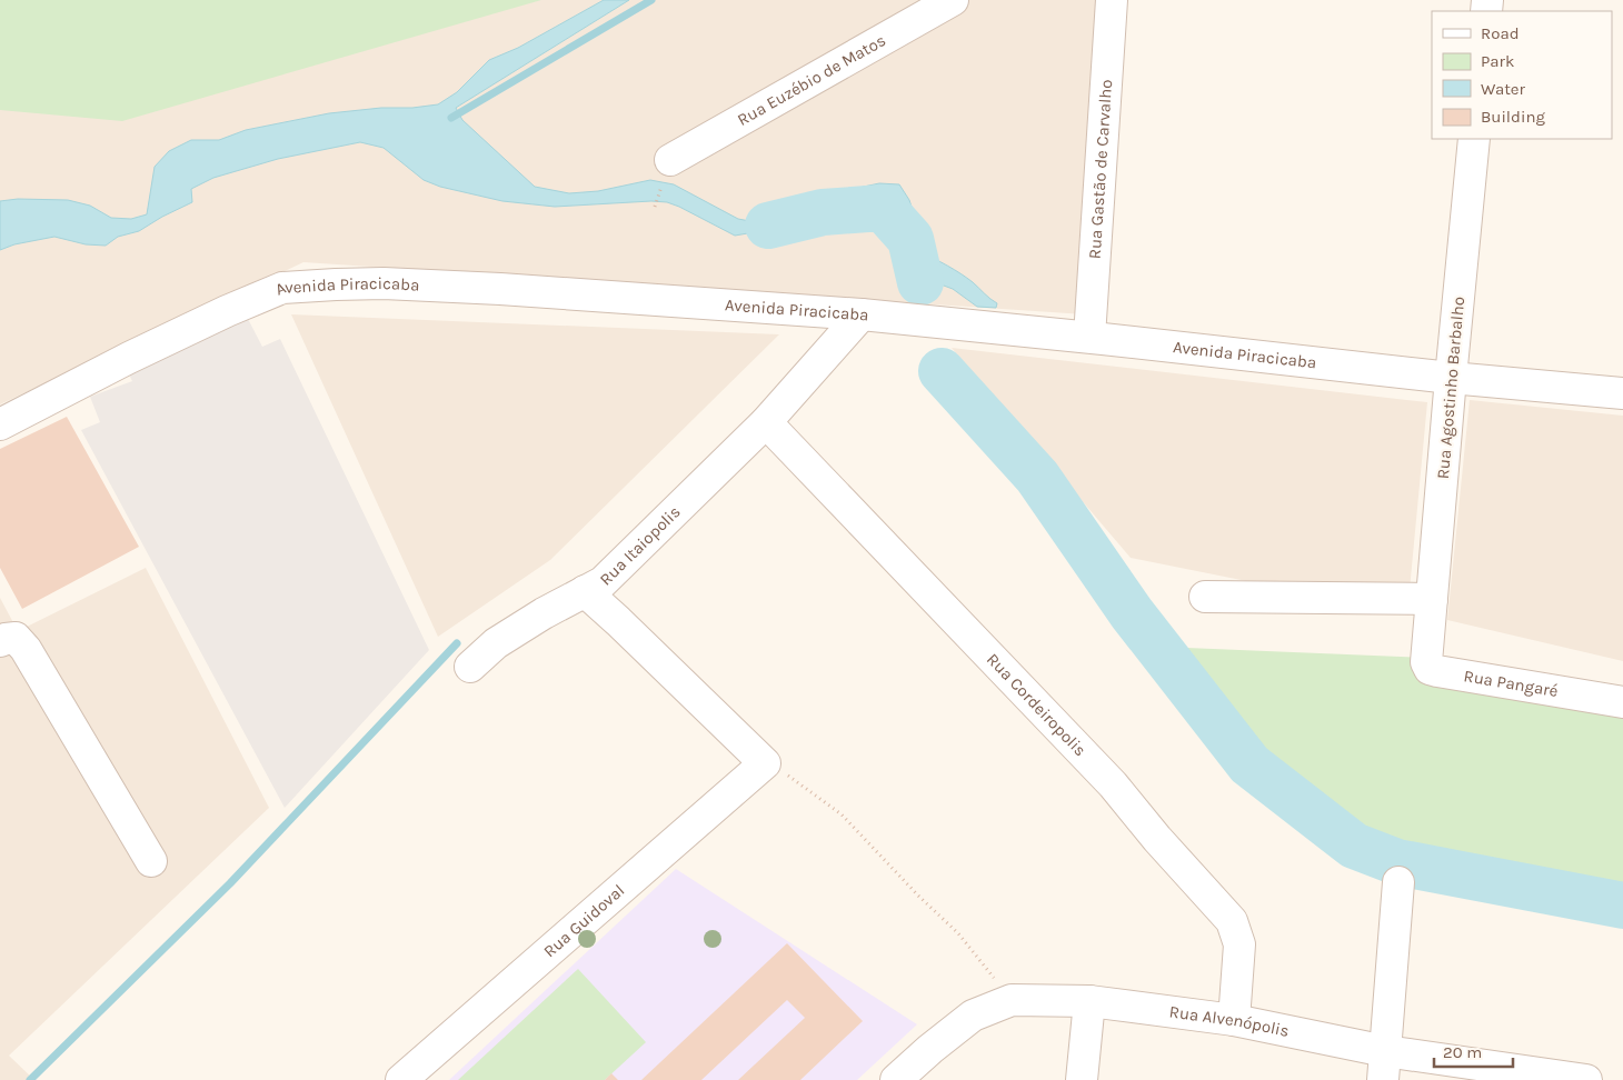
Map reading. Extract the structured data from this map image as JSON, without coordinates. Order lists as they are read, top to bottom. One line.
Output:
{"streets":{"street":["Rua Euzébio de Matos","Rua Gastão de Carvalho","Avenida Piracicaba","Rua Agostinho Barbalho","Rua Itaiopolis","Rua Pangaré","Rua Cordeiropolis","Rua Guidoval","Rua Alvenópolis"]},"crossings":[["Rua Gastão de Carvalho","Avenida Piracicaba"],["Avenida Piracicaba","Rua Agostinho Barbalho"],["Avenida Piracicaba","Rua Itaiopolis"],["Rua Agostinho Barbalho","Rua Pangaré"],["Rua Itaiopolis","Rua Cordeiropolis"],["Rua Itaiopolis","Rua Guidoval"],["Rua Cordeiropolis","Rua Alvenópolis"]],"legend":["Road","Park","Water","Building"],"scale_bar":"20 m"}
